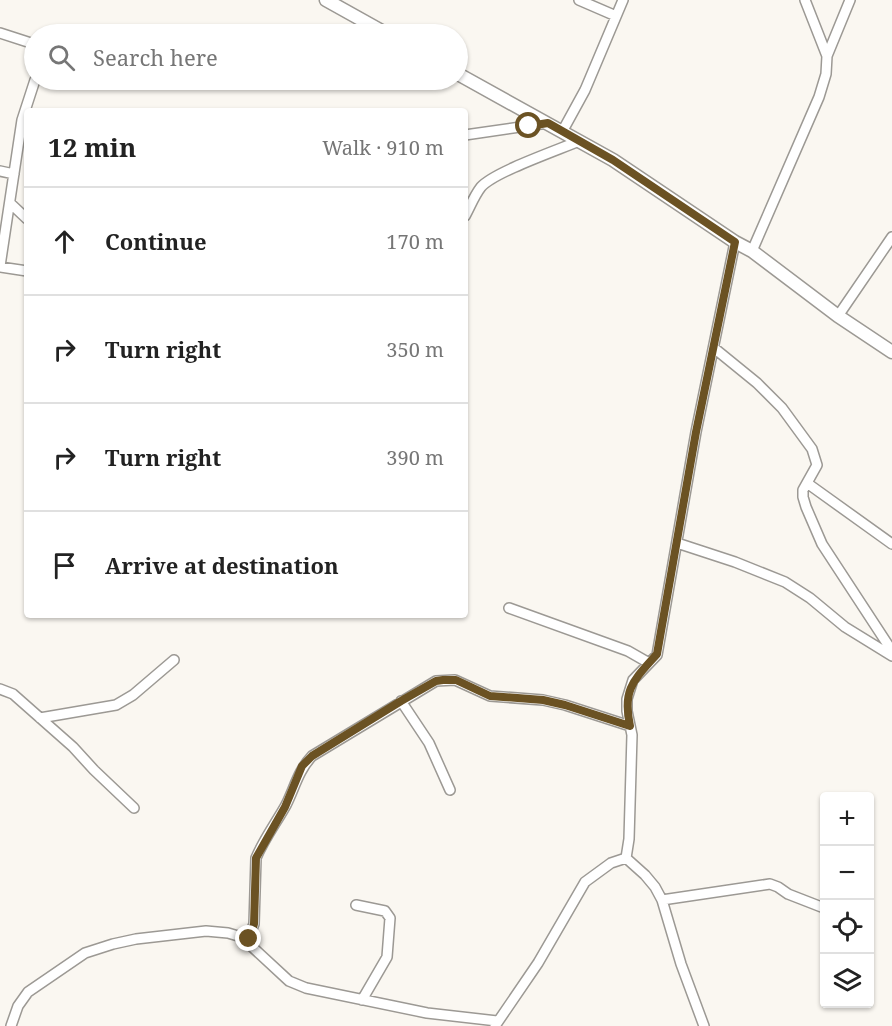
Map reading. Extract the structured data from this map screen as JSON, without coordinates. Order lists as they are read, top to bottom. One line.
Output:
{"page":{"search":"Search here","heading":["12 min","Walk · 910 m"],"list":[["Continue","170 m"],["Turn right","350 m"],["Turn right","390 m"],"Arrive at destination"],"map_buttons":["+","−"]}}
